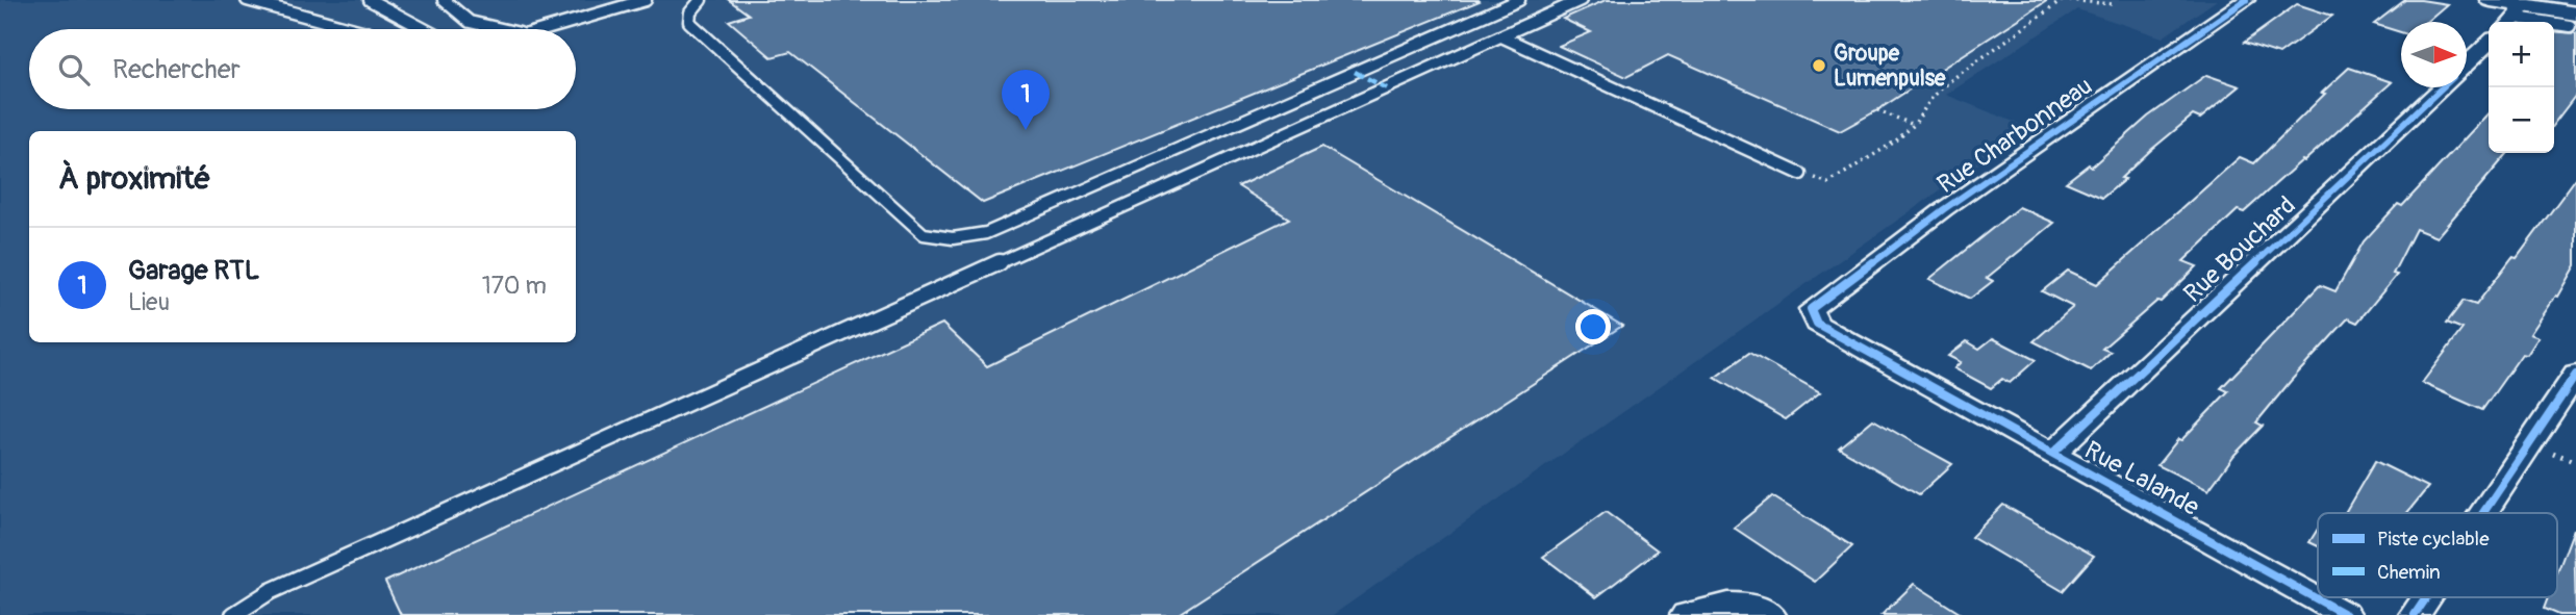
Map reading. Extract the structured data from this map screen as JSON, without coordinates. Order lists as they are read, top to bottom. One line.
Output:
{"streets":{"street":["Rue Charbonneau","Rue Bouchard","Rue Lalande"]},"crossings":[["Rue Charbonneau","Rue Lalande"],["Rue Bouchard","Rue Lalande"]],"places":["Groupe Lumenpulse"],"legend":["Piste cyclable","Chemin"],"north":"right","page":{"map_buttons":["+","−"],"search":"Rechercher","pins":"1","heading":"À proximité","list":[{"mark":"1","name":"Garage RTL","note":"Lieu","value":"170 m"}]}}
